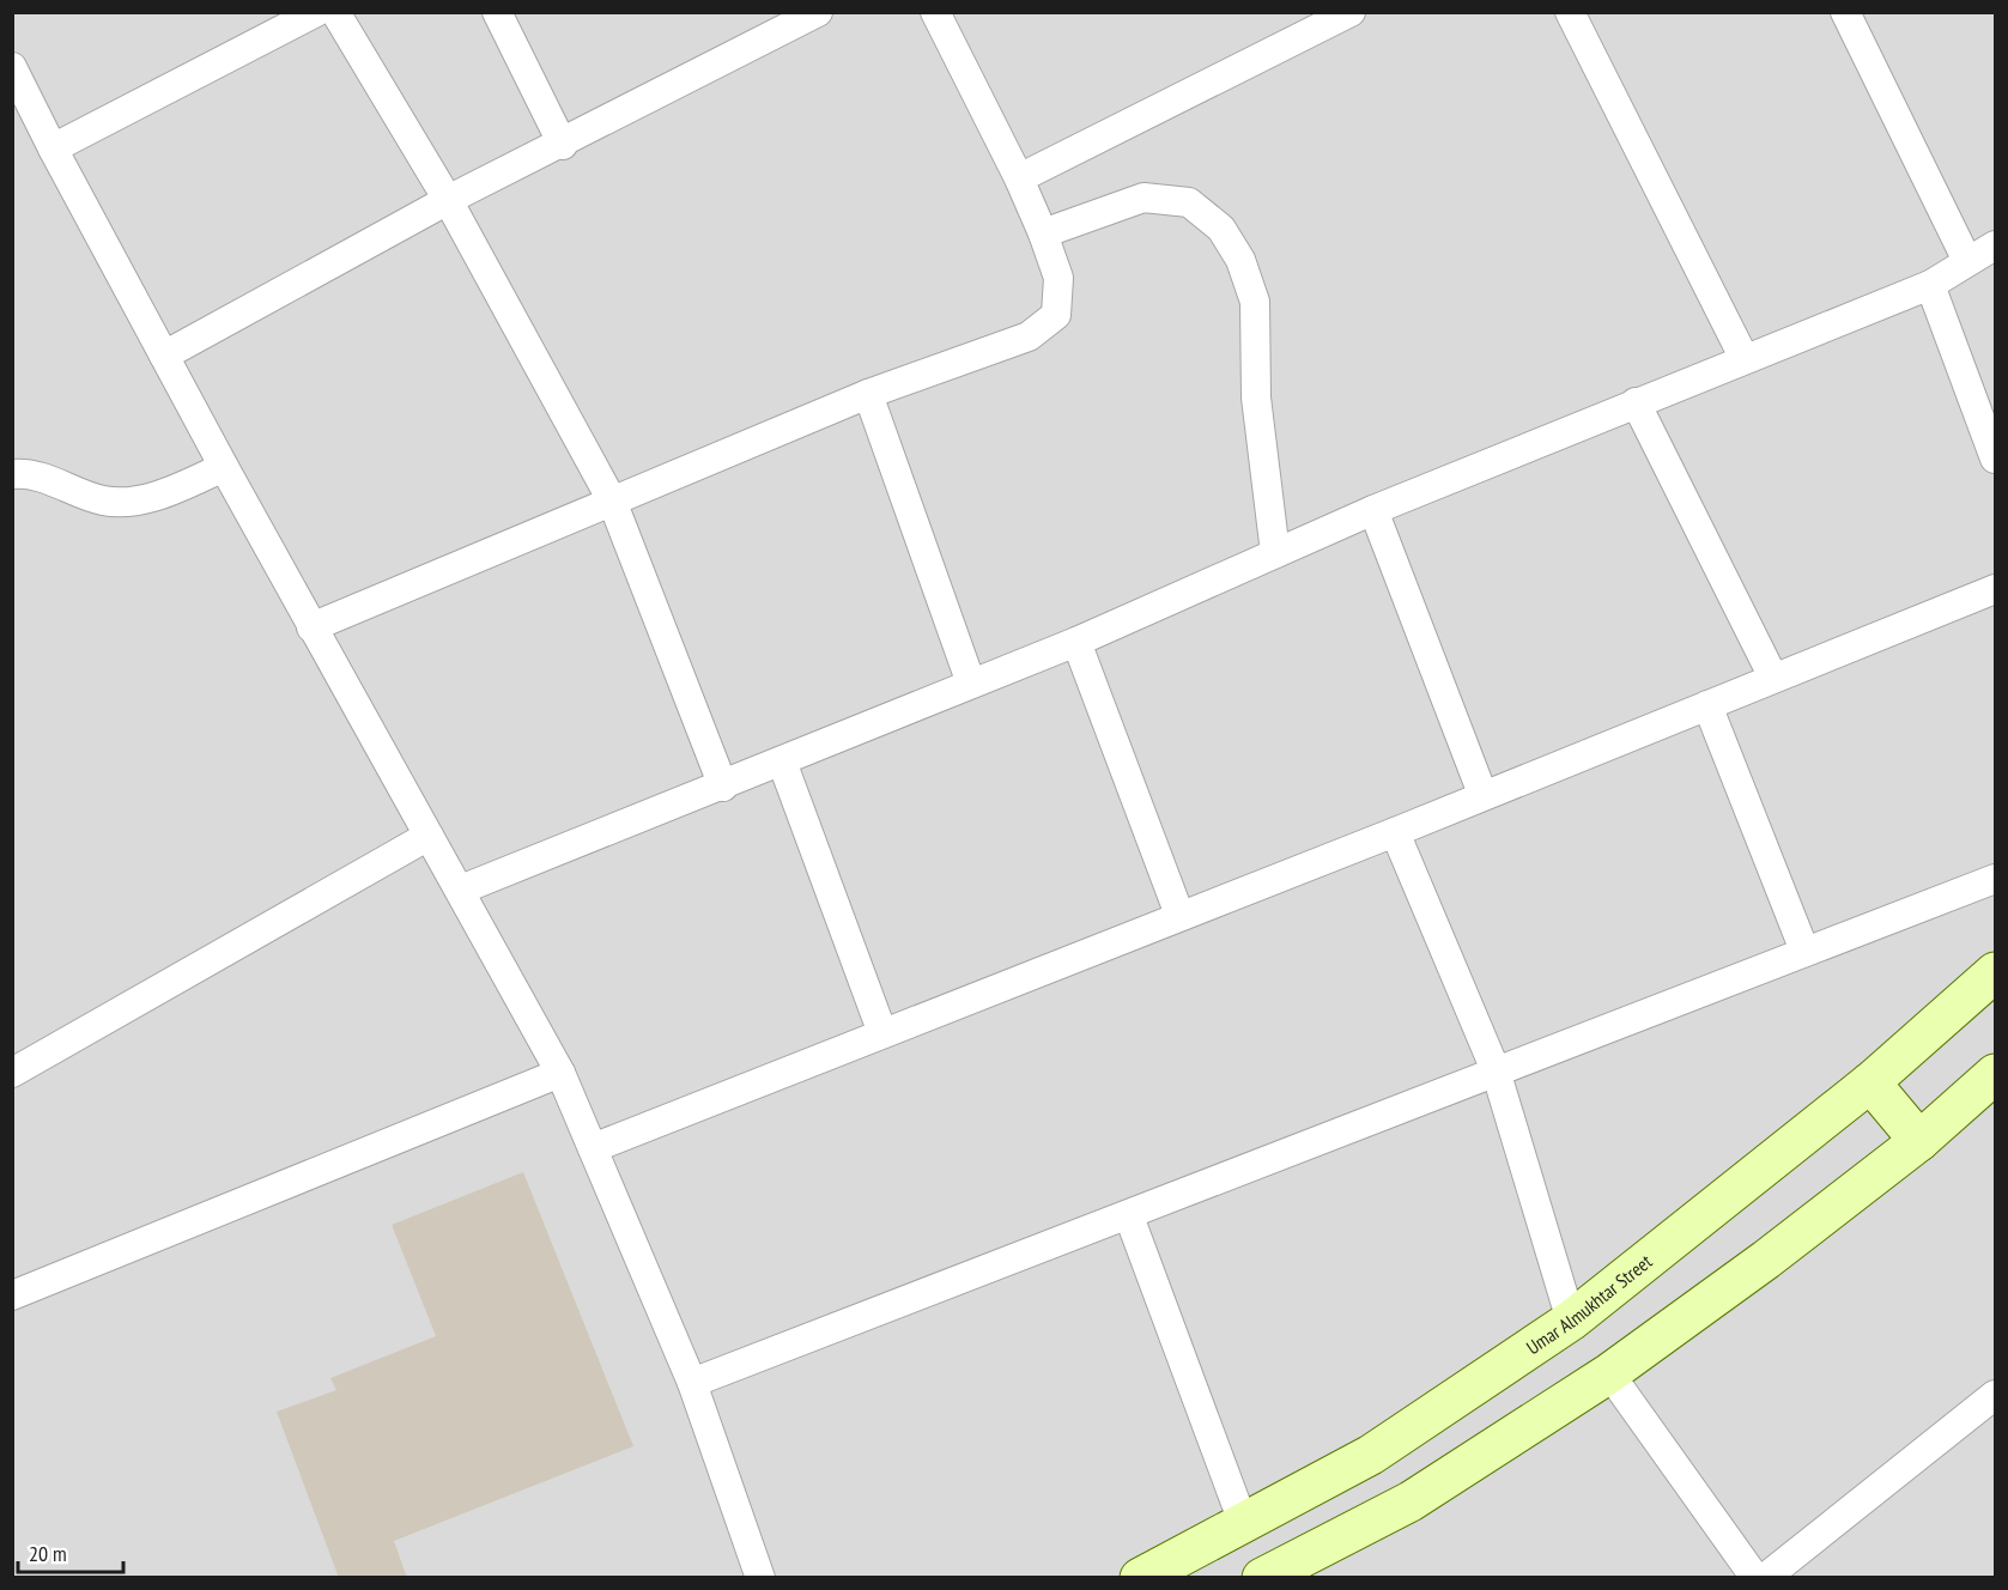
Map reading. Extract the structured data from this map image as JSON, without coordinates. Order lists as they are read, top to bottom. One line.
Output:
{"streets":{"street":["Umar Almukhtar Street"]},"scale_bar":"20 m"}
